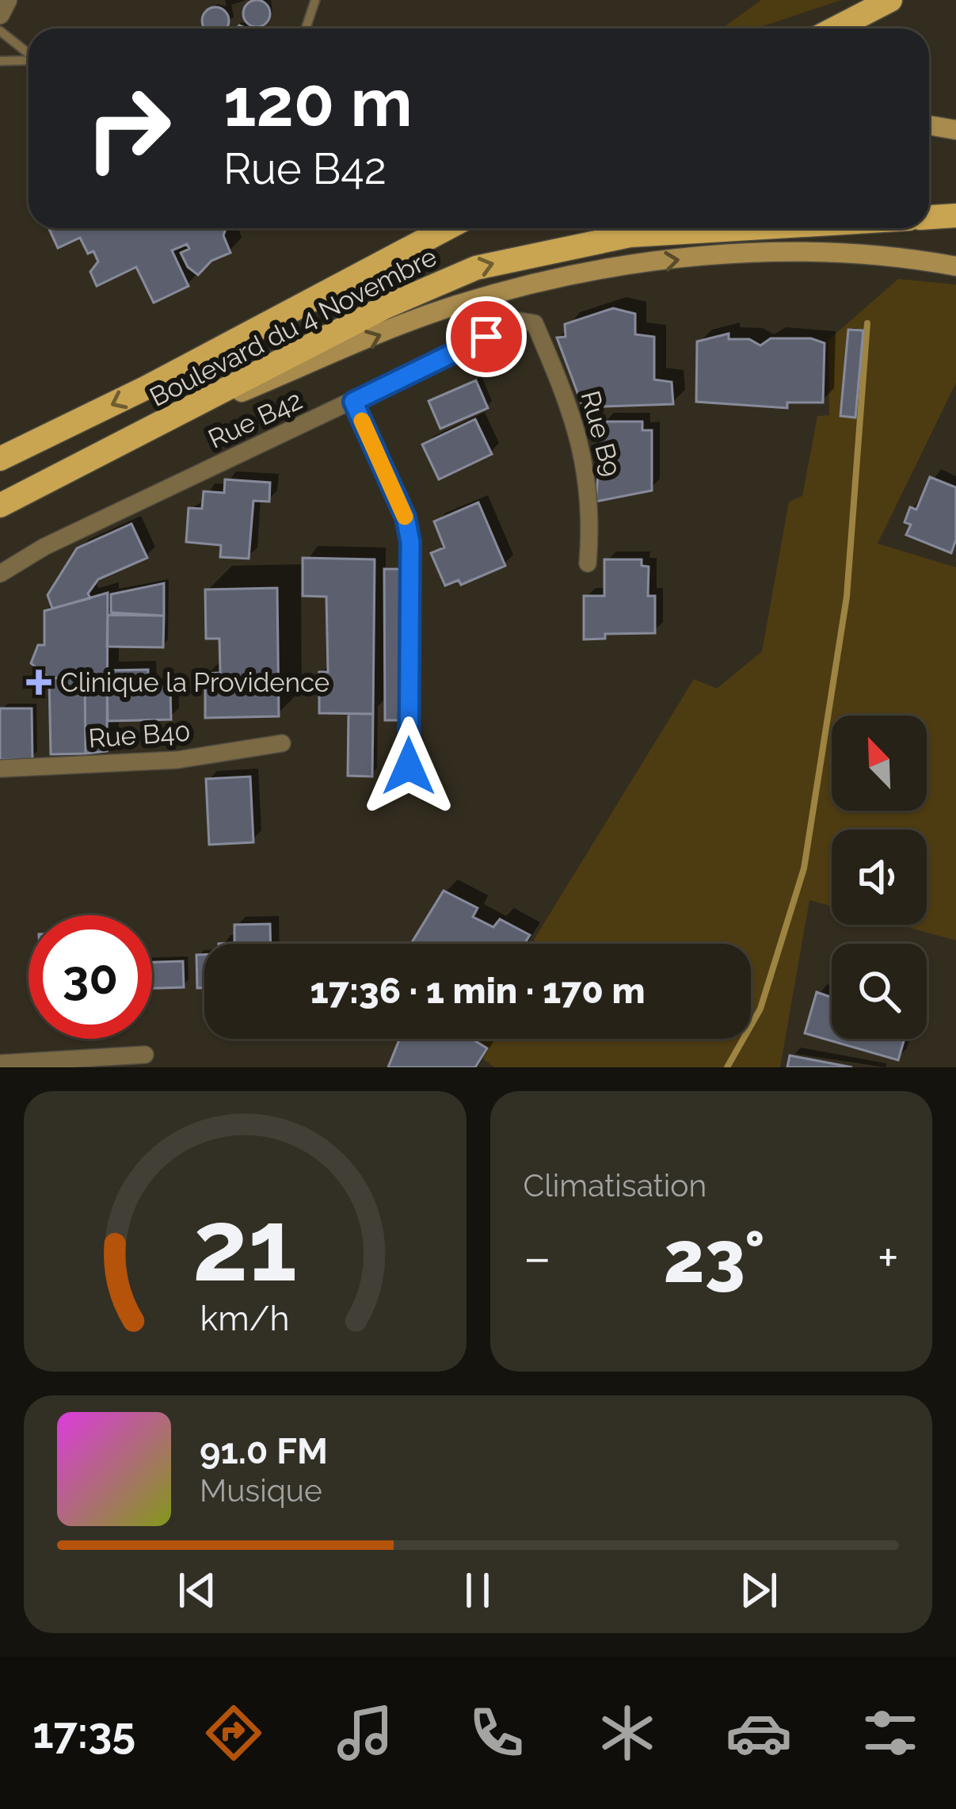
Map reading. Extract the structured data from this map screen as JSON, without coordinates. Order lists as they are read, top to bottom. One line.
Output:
{"streets":{"main road":["Boulevard du 4 Novembre"],"street":["Rue B42","Rue B9","Rue B40"]},"crossings":[["Rue B42","Rue B9"]],"places":{"health":["Clinique la Providence"]},"north":"top left","page":{"turn":["120 m","Rue B42"],"limit":"30","trip":"17:36 · 1 min · 170 m","tile":"Climatisation","heat":["−","23°","+"],"song":["91.0 FM","Musique"],"tabs":"17:35","gauge":["21","km/h"]}}
